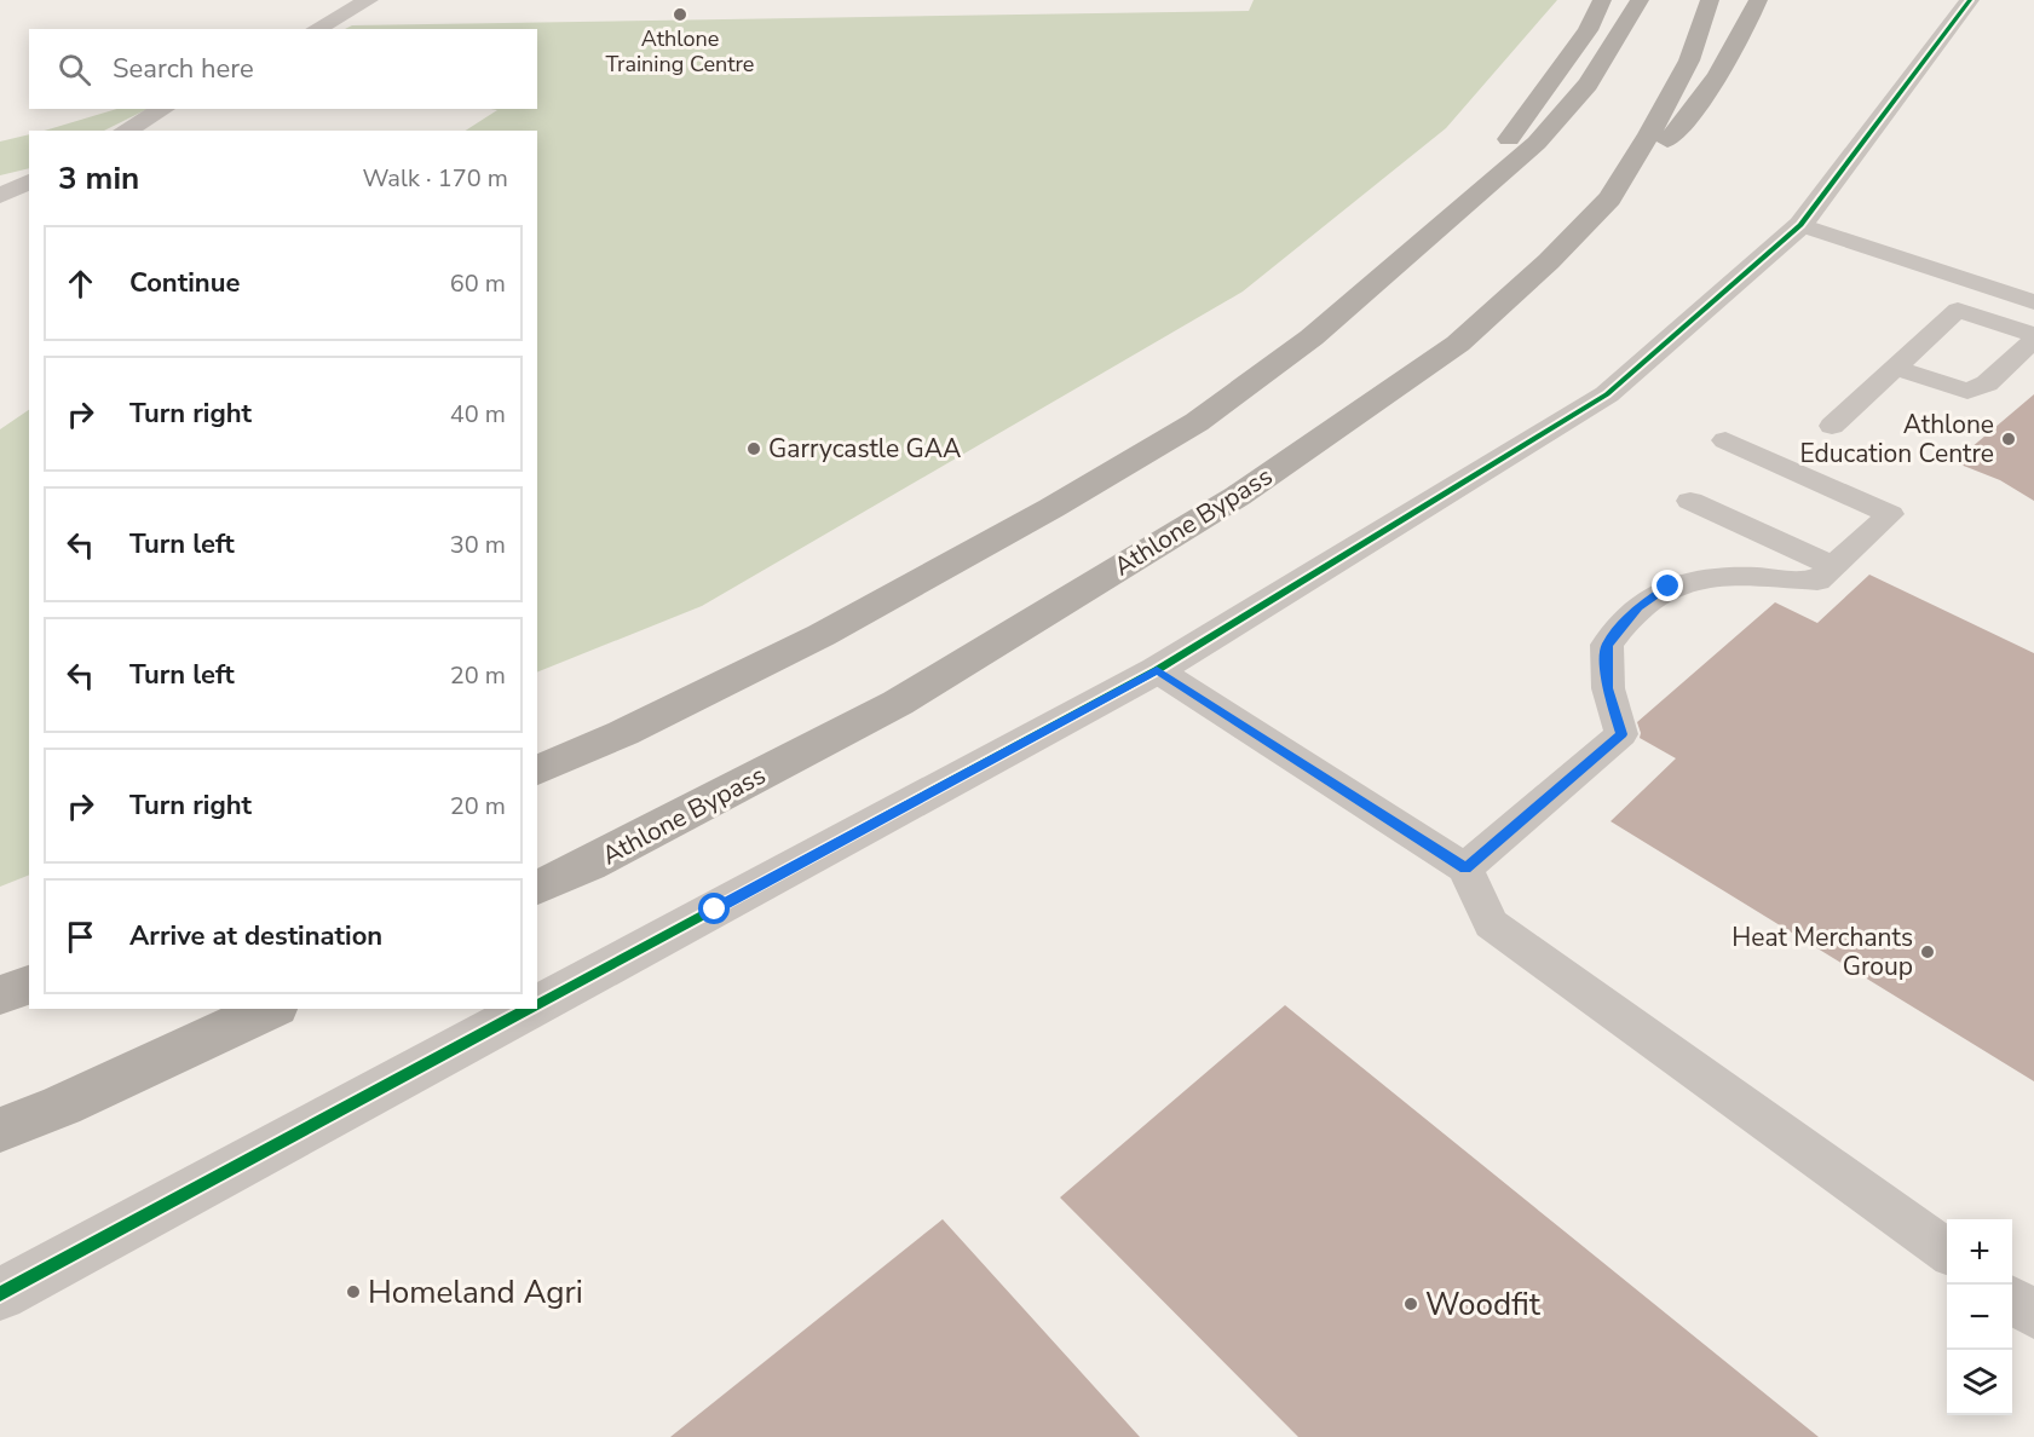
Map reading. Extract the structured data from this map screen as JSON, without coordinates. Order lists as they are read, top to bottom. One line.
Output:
{"streets":{"highway":["Athlone Bypass"]},"places":["Athlone Training Centre","Athlone Education Centre","Garrycastle GAA","Heat Merchants Group","Homeland Agri","Woodfit"],"page":{"search":"Search here","heading":["3 min","Walk · 170 m"],"list":[["Continue","60 m"],["Turn right","40 m"],["Turn left","30 m"],["Turn left","20 m"],["Turn right","20 m"],"Arrive at destination"],"map_buttons":["+","−"]}}
